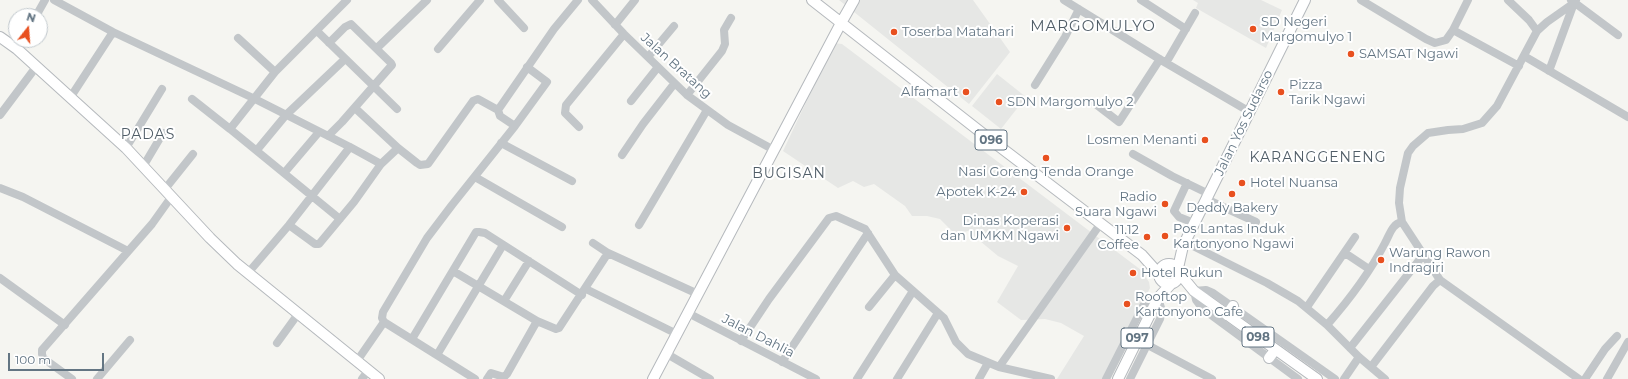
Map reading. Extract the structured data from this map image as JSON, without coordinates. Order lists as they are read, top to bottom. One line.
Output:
{"streets":{"main road":["Jalan Yos Sudarso","096","098","097"],"street":["Jalan Bratang","Jalan Dahlia"]},"crossings":[["Jalan Yos Sudarso","096"],["Jalan Yos Sudarso","098"],["Jalan Yos Sudarso","097"],["096","098"],["096","097"],["098","097"]],"districts":["MARGOMULYO","PADAS","KARANGGENENG","BUGISAN"],"places":["SD Negeri Margomulyo 1","Toserba Matahari","SAMSAT Ngawi","Alfamart","Pizza Tarik Ngawi","SDN Margomulyo 2","Losmen Menanti","Nasi Goreng Tenda Orange","Hotel Nuansa","Apotek K-24","Deddy Bakery","Radio Suara Ngawi","Dinas Koperasi dan UMKM Ngawi","Pos Lantas Induk Kartonyono Ngawi","11.12 Coffee","Warung Rawon Indragiri","Hotel Rukun","Rooftop Kartonyono Cafe"],"scale_bar":"100 m","north":"top"}
